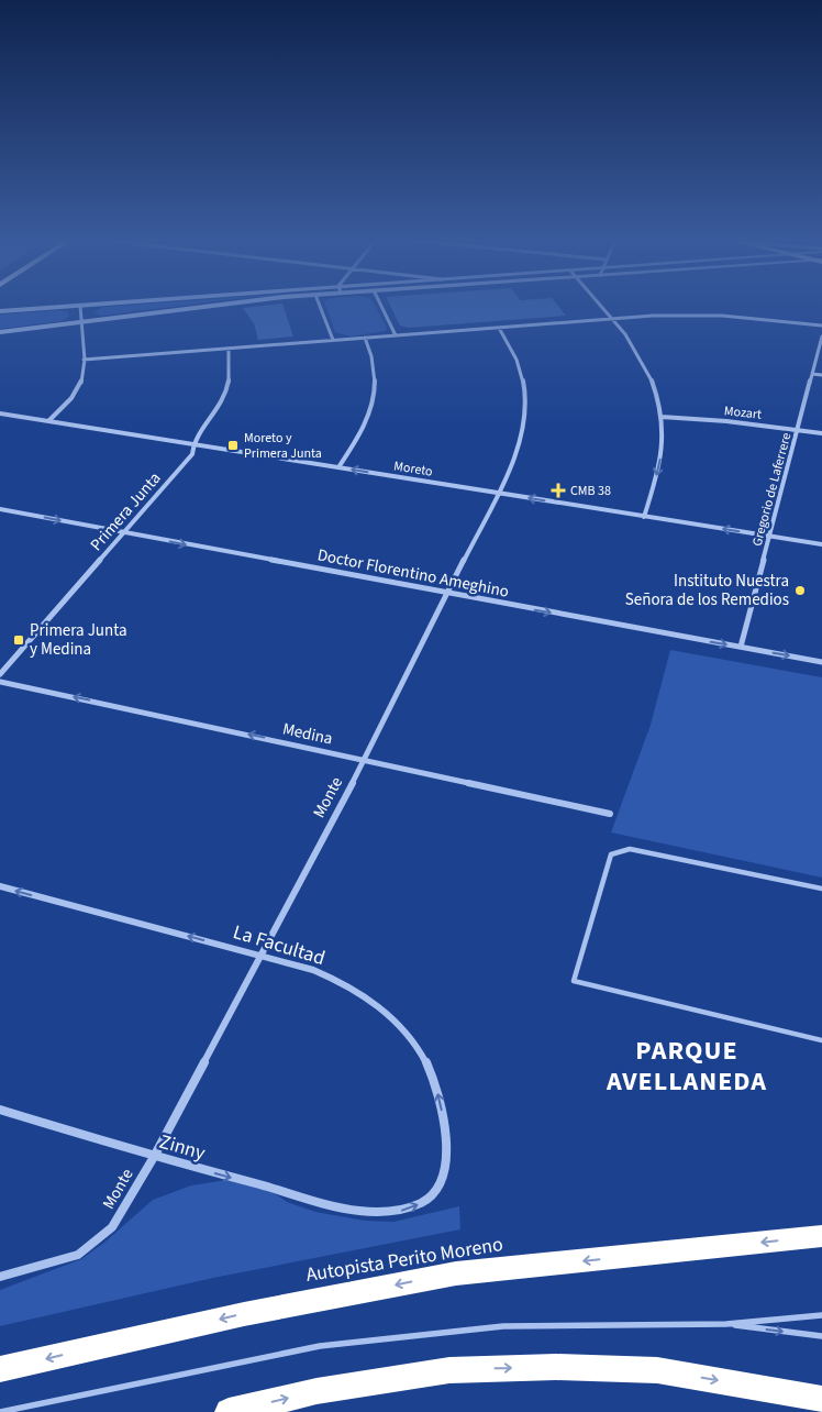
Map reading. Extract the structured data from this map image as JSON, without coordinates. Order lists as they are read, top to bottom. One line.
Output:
{"streets":{"highway":["Autopista Perito Moreno"],"street":["Mozart","Moreto","Gregorio de Laferrere","Primera Junta","Doctor Florentino Ameghino","Medina","Monte","La Facultad","Zinny"]},"crossings":[["Mozart","Gregorio de Laferrere"],["Moreto","Gregorio de Laferrere"],["Moreto","Primera Junta"],["Moreto","Monte"],["Gregorio de Laferrere","Doctor Florentino Ameghino"],["Primera Junta","Doctor Florentino Ameghino"],["Doctor Florentino Ameghino","Monte"],["Medina","Monte"],["Monte","La Facultad"],["Monte","Zinny"],["La Facultad","Zinny"]],"one_way":["Moreto","Doctor Florentino Ameghino","Medina","Zinny"],"districts":["PARQUE AVELLANEDA"],"places":{"transit":["Moreto y Primera Junta","Primera Junta y Medina"],"health":["CMB 38"],"other":["Instituto Nuestra Señora de los Remedios"]}}
